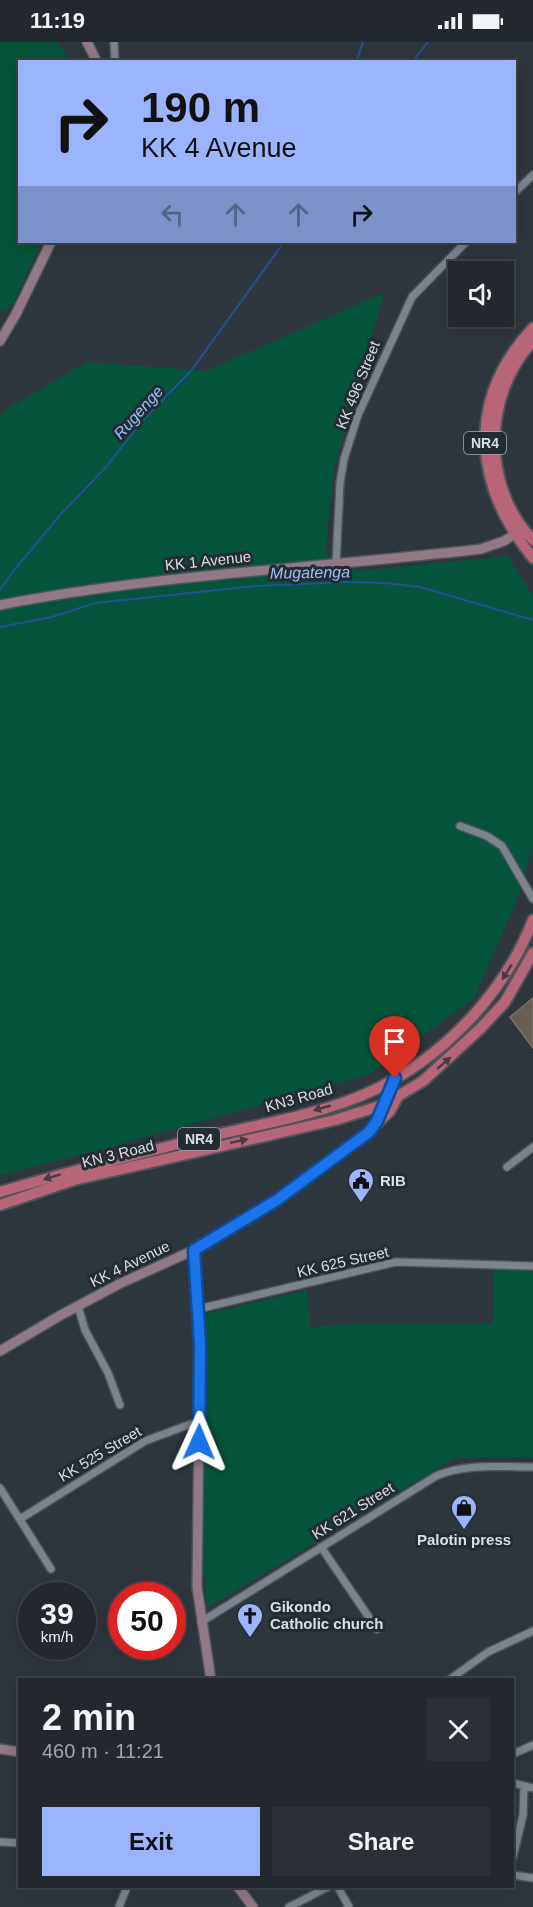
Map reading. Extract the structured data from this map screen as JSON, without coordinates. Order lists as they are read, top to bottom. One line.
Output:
{"streets":{"highway":["NR4","KN3 Road","KN 3 Road"],"main road":["KK 1 Avenue","KK 4 Avenue"],"street":["KK 496 Street","KK 625 Street","KK 525 Street","KK 621 Street"]},"crossings":[["KK 496 Street","KK 1 Avenue"],["NR4","KK 1 Avenue"]],"one_way":["KN3 Road","KN 3 Road"],"water":["Rugenge","Mugatenga"],"places":{"public building":["RIB"],"shop":["Palotin press"],"church":["Gikondo Catholic church"]},"page":{"status":"11:19","turn":["190 m","KK 4 Avenue"],"speed":"39 km/h","limit":"50","heading":["2 min","460 m · 11:21"],"buttons":["Exit","Share"]}}
